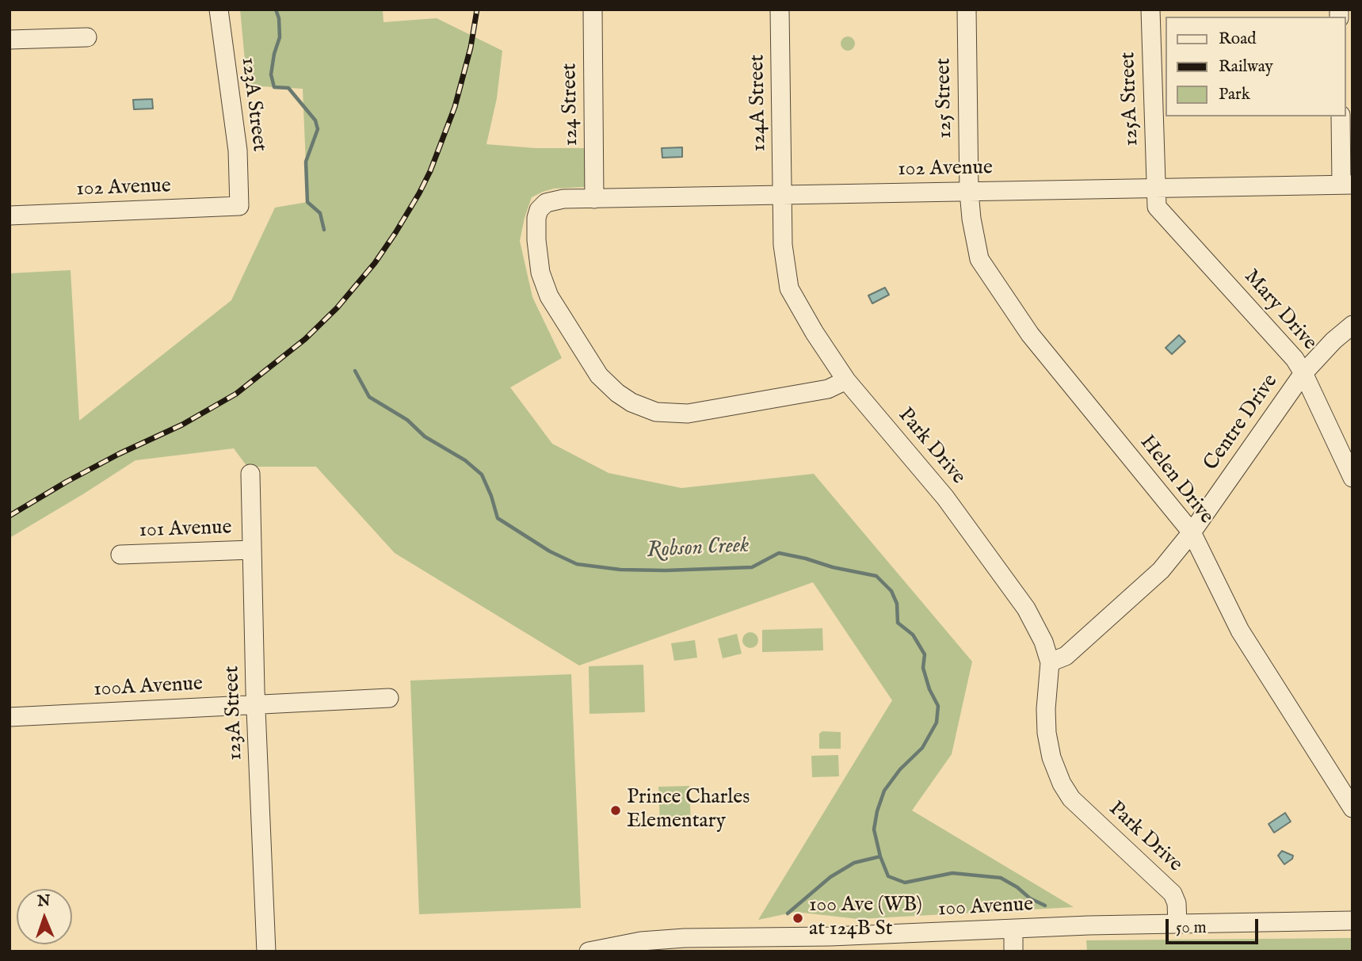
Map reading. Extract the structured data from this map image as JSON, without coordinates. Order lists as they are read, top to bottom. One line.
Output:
{"streets":{"street":["125 Street","125A Street","124A Street","123A Street","124 Street","102 Avenue","Mary Drive","Centre Drive","Park Drive","Helen Drive","101 Avenue","100A Avenue","100 Avenue"]},"crossings":[["125 Street","102 Avenue"],["125 Street","Helen Drive"],["125A Street","102 Avenue"],["125A Street","Mary Drive"],["124A Street","102 Avenue"],["124A Street","Park Drive"],["123A Street","102 Avenue"],["123A Street","101 Avenue"],["123A Street","100A Avenue"],["124 Street","102 Avenue"],["102 Avenue","Mary Drive"],["102 Avenue","Park Drive"],["Mary Drive","Centre Drive"],["Centre Drive","Park Drive"],["Centre Drive","Helen Drive"],["Park Drive","100 Avenue"]],"water":["Robson Creek"],"places":["Prince Charles Elementary","100 Ave (WB) at 124B St"],"legend":["Road","Railway","Park"],"scale_bar":"50 m","north":"top"}
